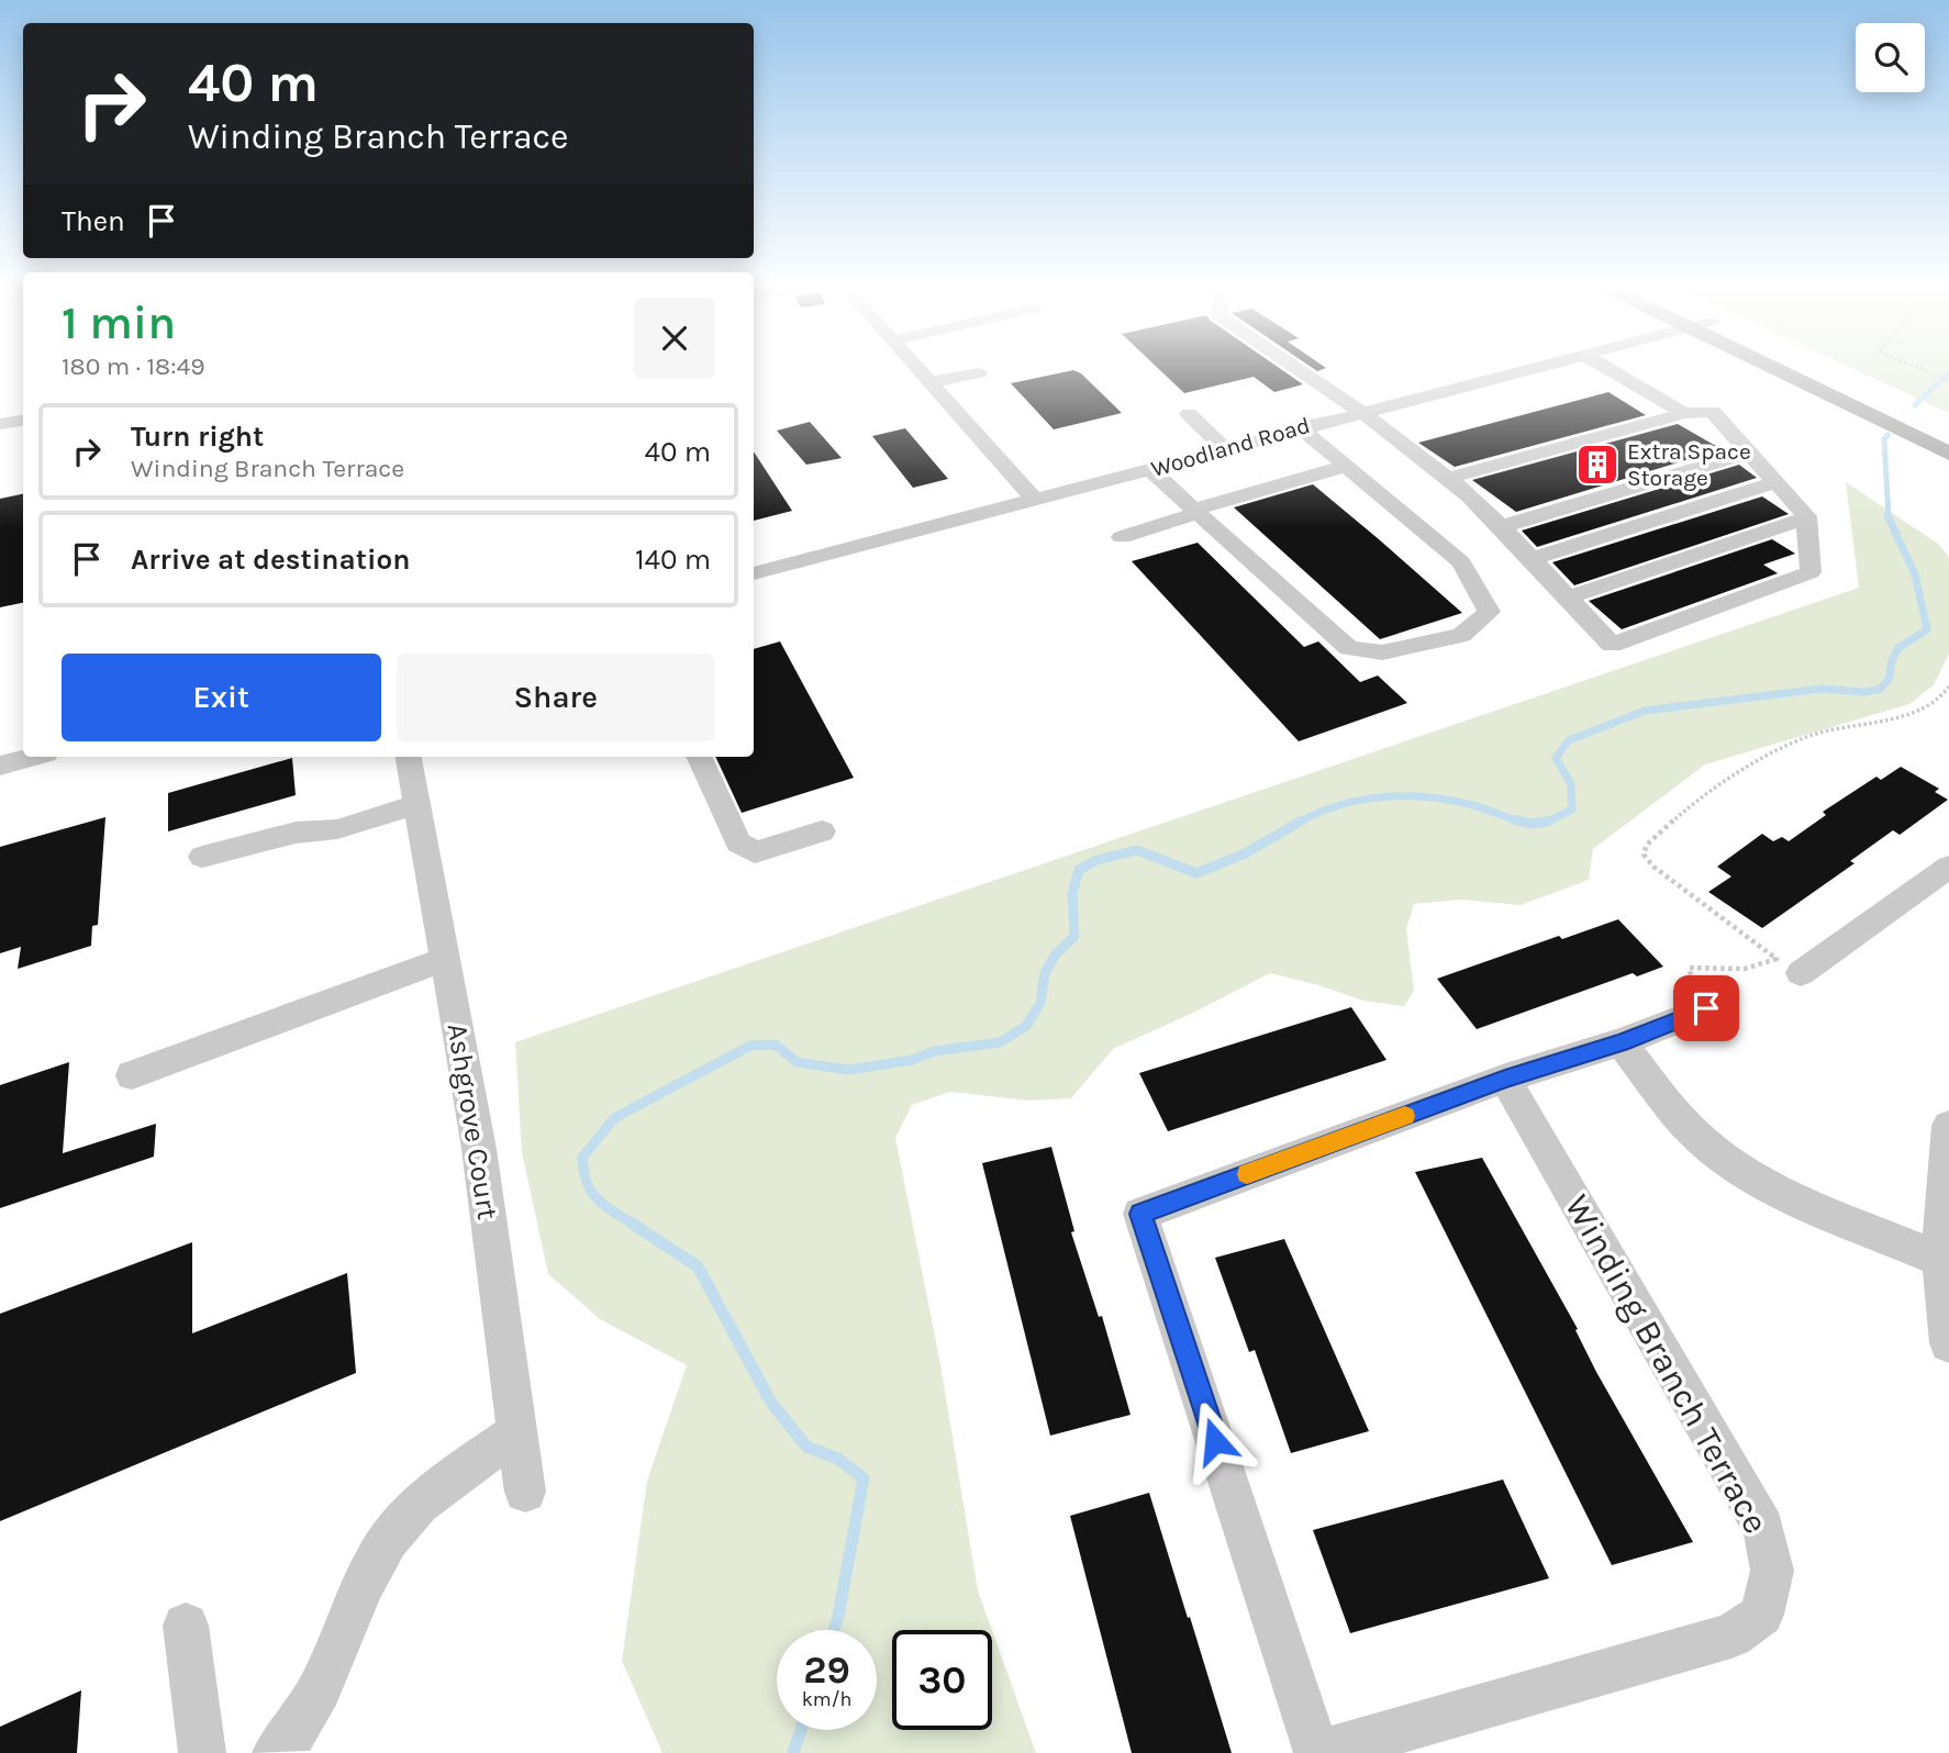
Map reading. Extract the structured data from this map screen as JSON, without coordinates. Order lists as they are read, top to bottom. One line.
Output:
{"streets":{"street":["Woodland Road","Ashgrove Court","Winding Branch Terrace"]},"places":{"building":["Extra Space Storage"]},"page":{"turn":["40 m","Winding Branch Terrace"],"then":"Then","heading":["1 min","180 m · 18:49"],"list":[{"name":"Turn right","note":"Winding Branch Terrace","value":"40 m"},{"name":"Arrive at destination","value":"140 m"}],"buttons":["Exit","Share"],"speed":"29 km/h","limit":"30"}}
